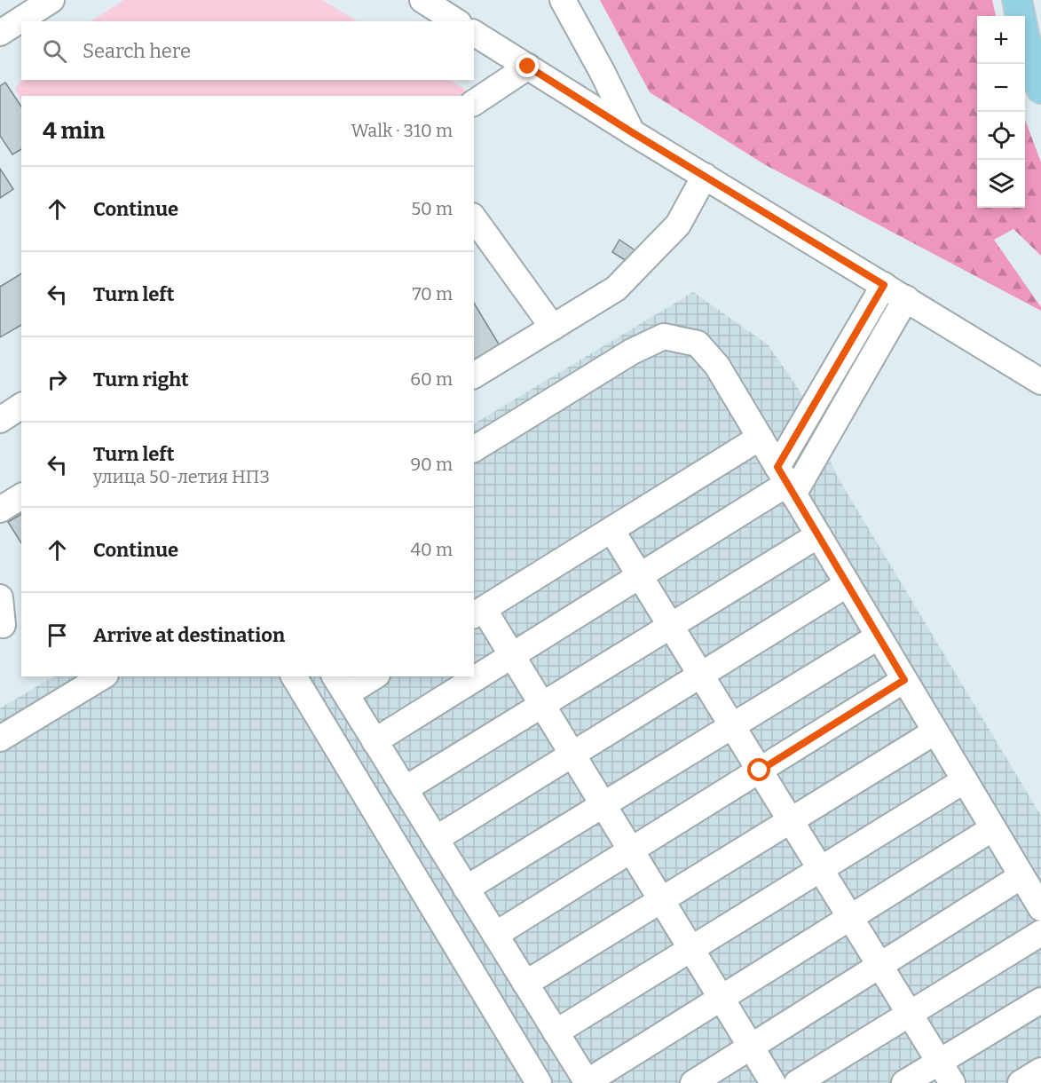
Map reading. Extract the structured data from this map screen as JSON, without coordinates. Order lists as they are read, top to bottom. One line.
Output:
{"page":{"map_buttons":["+","−"],"search":"Search here","heading":["4 min","Walk · 310 m"],"list":[["Continue","50 m"],["Turn left","70 m"],["Turn right","60 m"],["Turn left","улица 50-летия НПЗ","90 m"],["Continue","40 m"],"Arrive at destination"]}}
